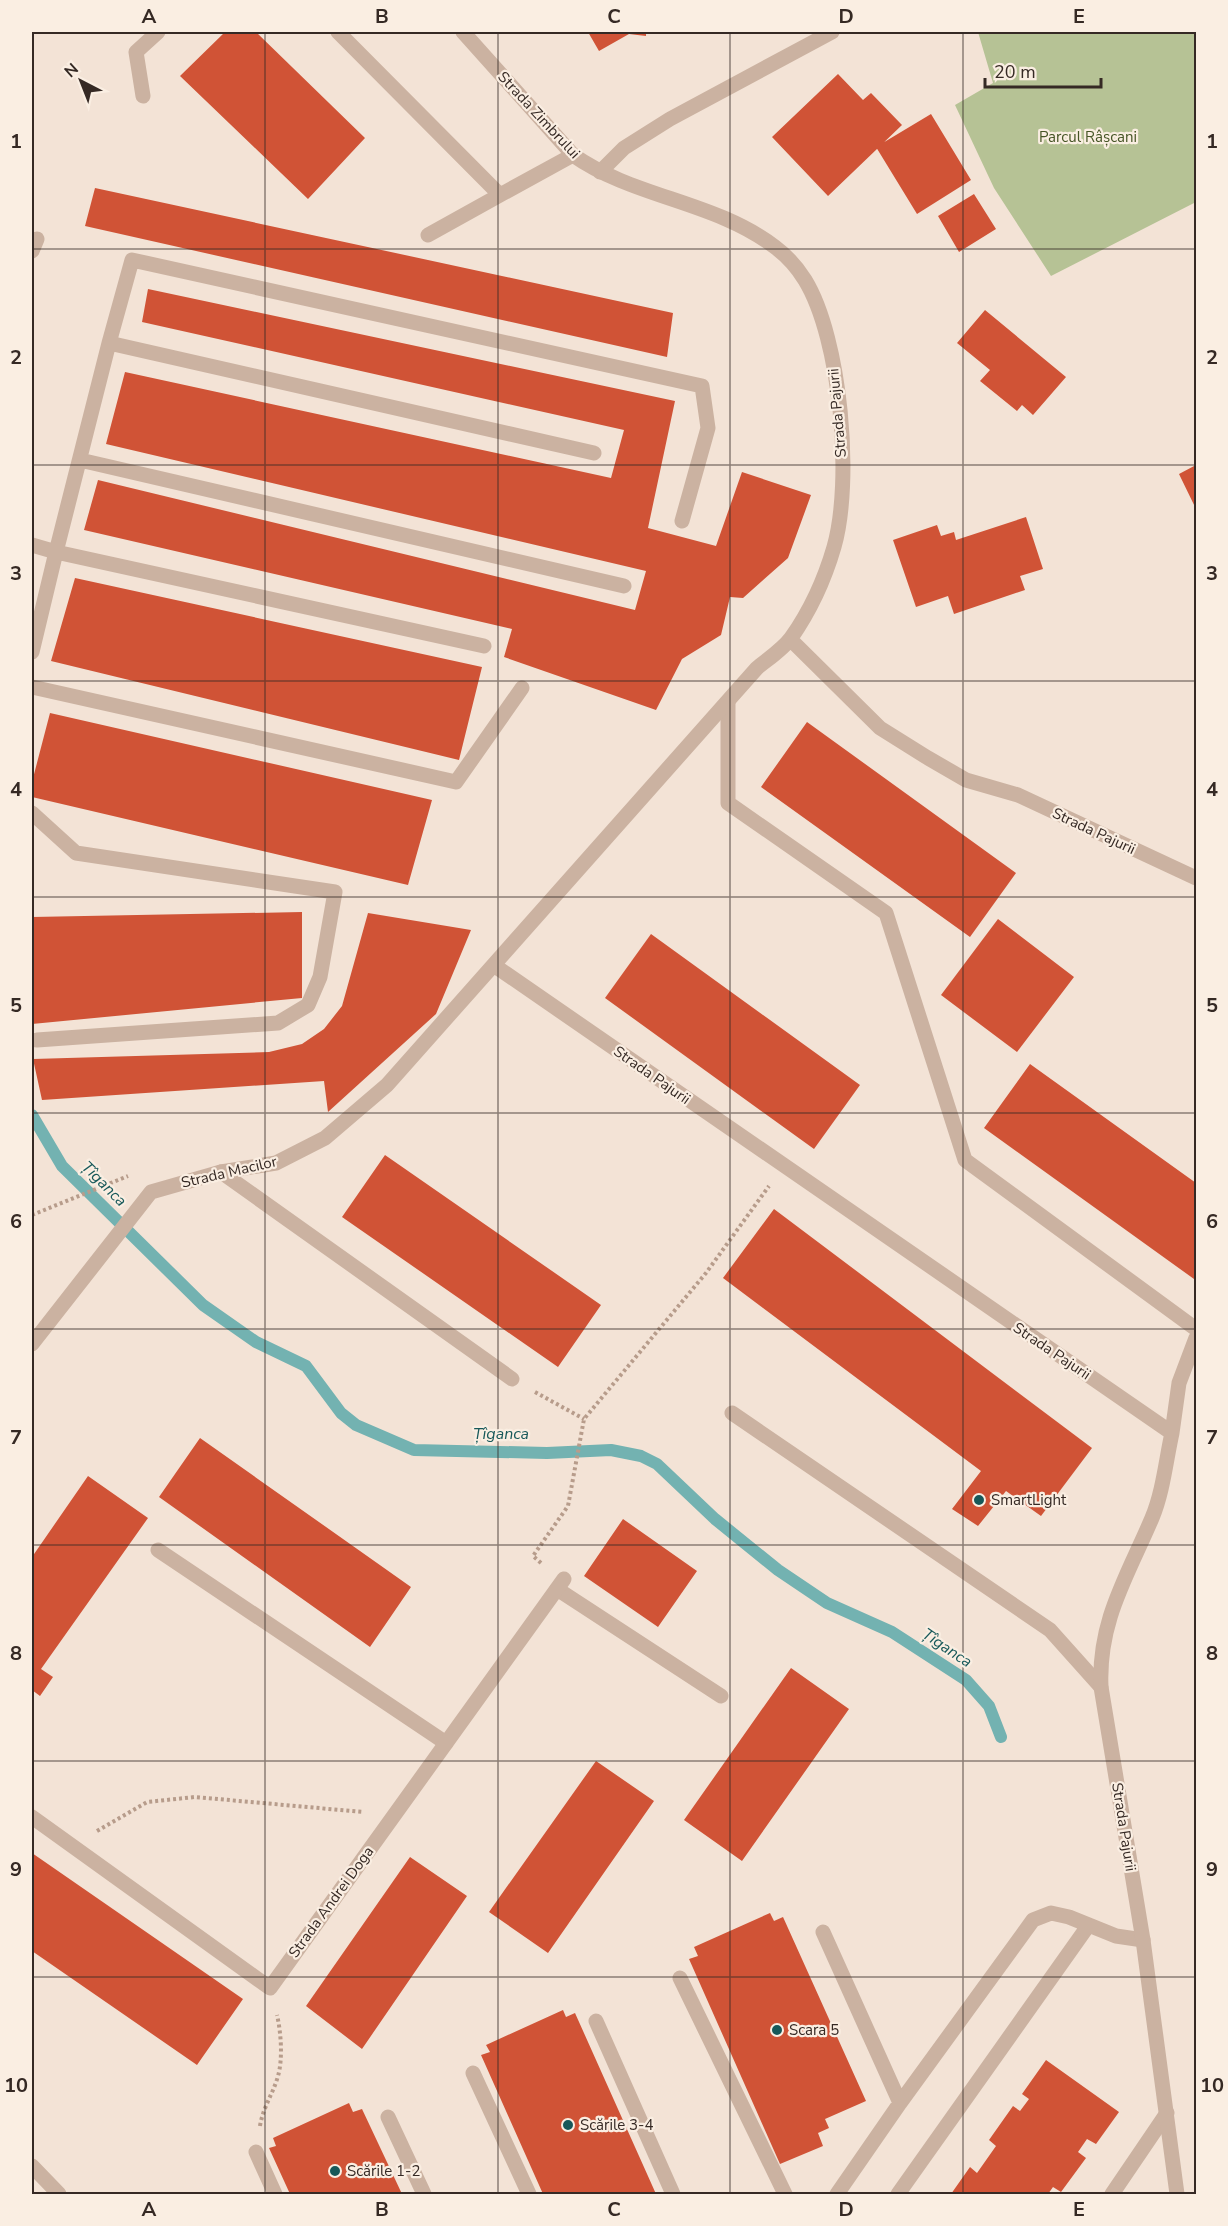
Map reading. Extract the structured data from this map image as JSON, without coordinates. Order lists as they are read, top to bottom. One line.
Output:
{"streets":{"street":["Strada Zimbrului","Strada Pajurii","Strada Macilor","Strada Andrei Doga"]},"crossings":[["Strada Zimbrului","Strada Pajurii"],["Strada Pajurii","Strada Macilor"]],"water":["Țîganca"],"parks":["Parcul Râșcani"],"places":["SmartLight","Scara 5","Scările 3-4","Scările 1-2"],"scale_bar":"20 m","north":"top left","grid":{"columns":["A","B","C","D","E"],"rows":["1","2","3","4","5","6","7","8","9","10"]}}
